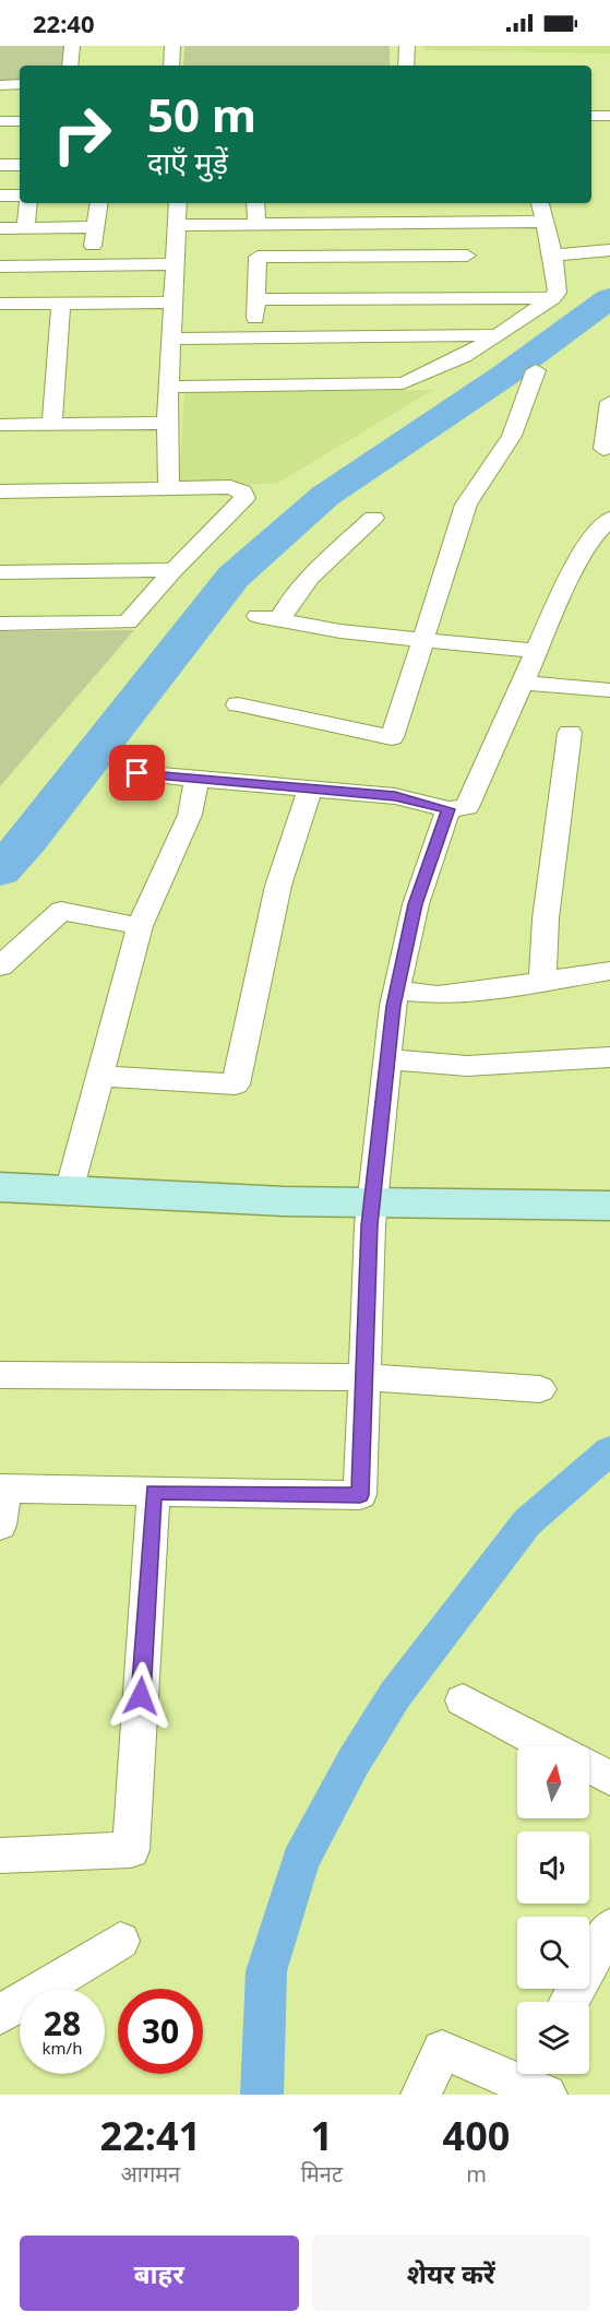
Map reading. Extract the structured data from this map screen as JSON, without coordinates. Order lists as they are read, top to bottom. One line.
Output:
{"north":"top","page":{"status":"22:40","turn":["50 m","दाएँ मुड़ें"],"speed":"28 km/h","limit":"30","eta":["22:41","आगमन","1","मिनट","400","m"],"buttons":["बाहर","शेयर करें"]}}
